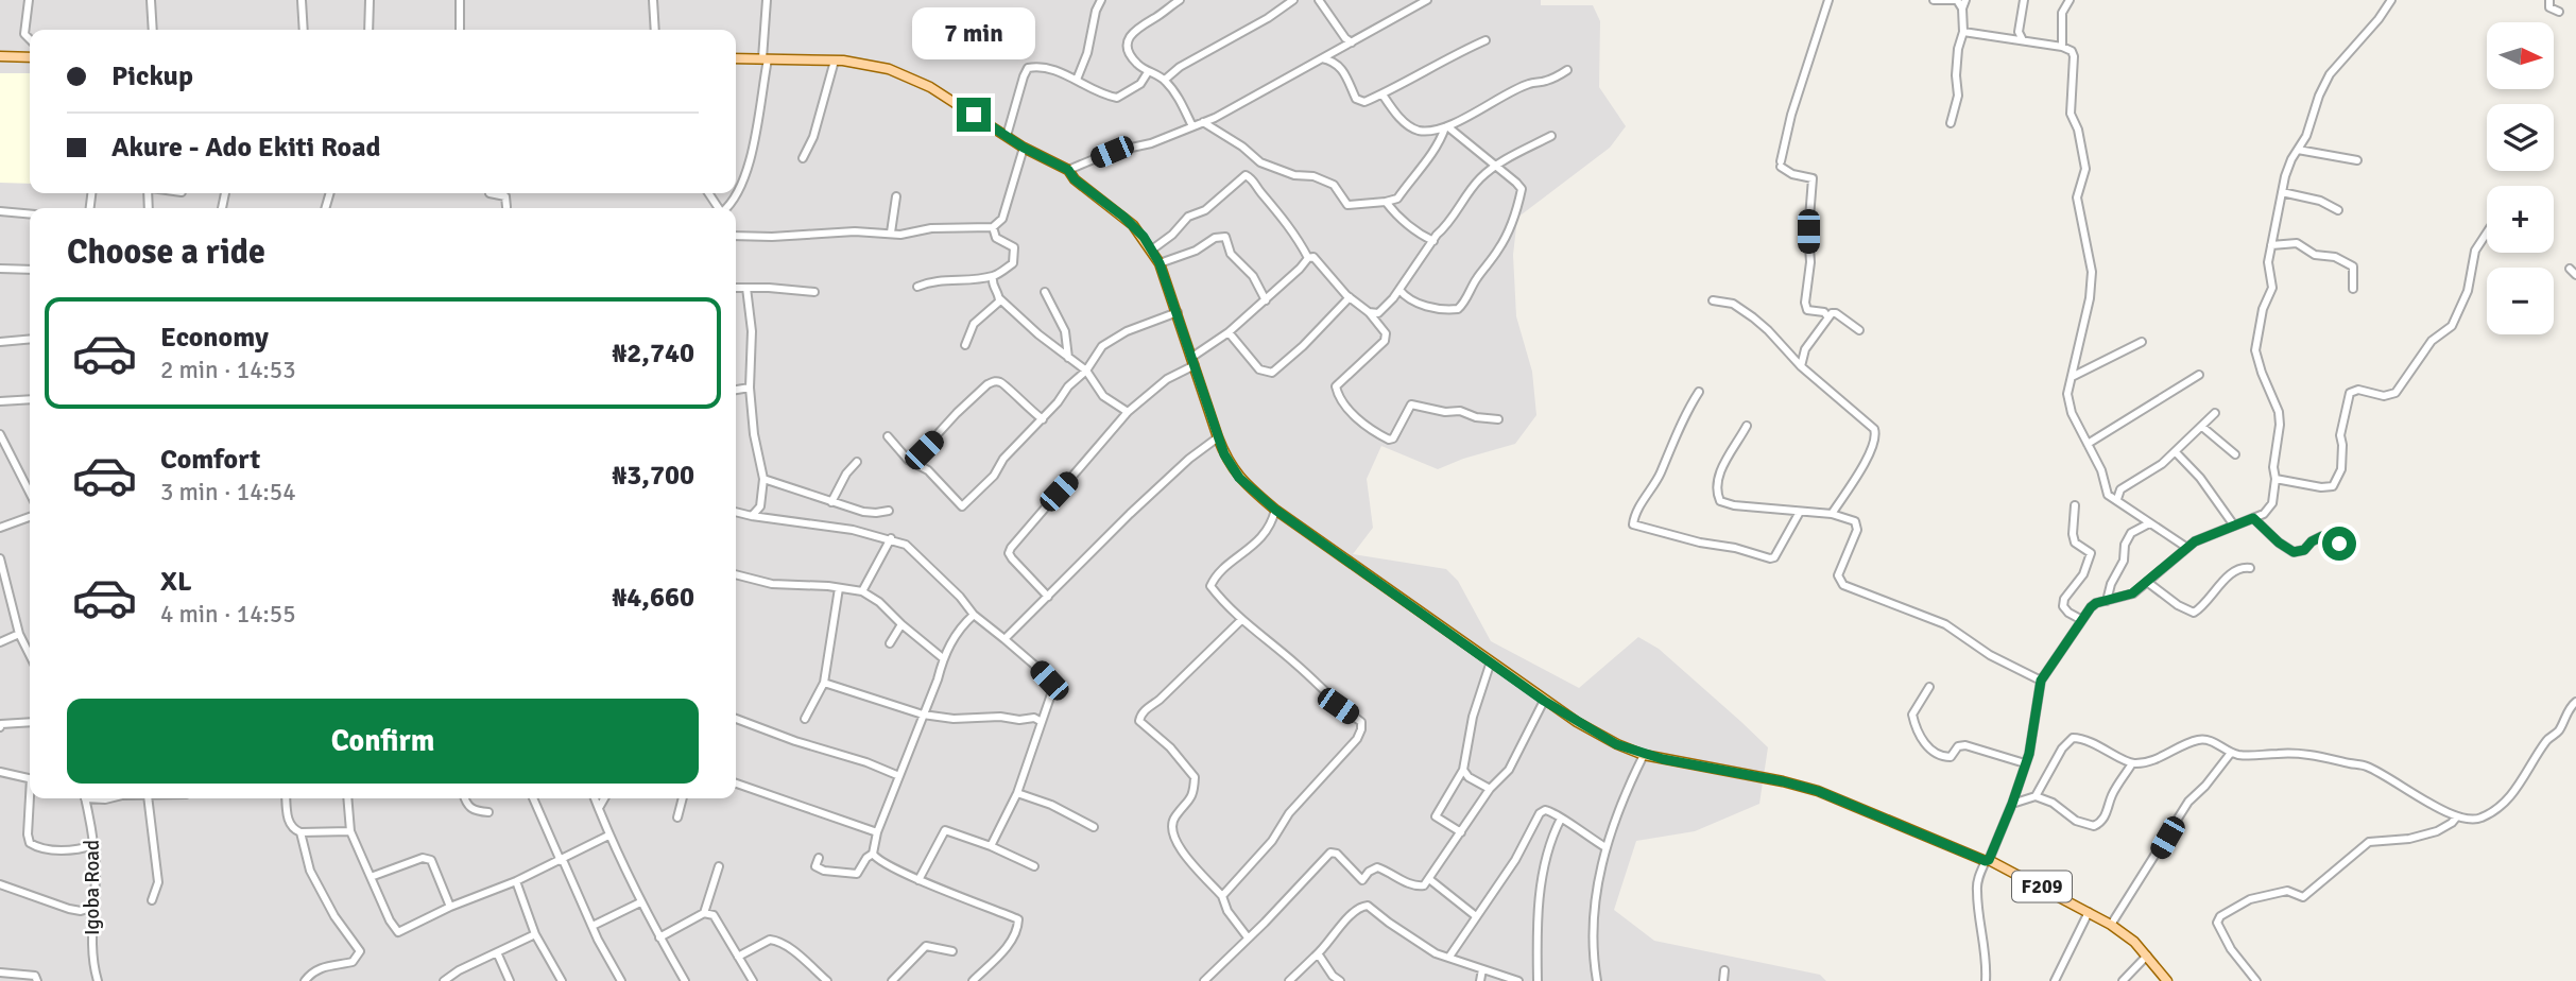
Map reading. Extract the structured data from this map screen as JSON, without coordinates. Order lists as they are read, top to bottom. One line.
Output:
{"streets":{"main road":["F209"],"street":["Igoba Road"]},"north":"right","page":{"bubble":"7 min","map_buttons":["+","−"],"banner":["Pickup","Akure - Ado Ekiti Road"],"heading":"Choose a ride","list":[{"name":"Economy","note":"2 min · 14:53","value":"₦2,740"},{"name":"Comfort","note":"3 min · 14:54","value":"₦3,700"},{"name":"XL","note":"4 min · 14:55","value":"₦4,660"}],"buttons":"Confirm"}}
